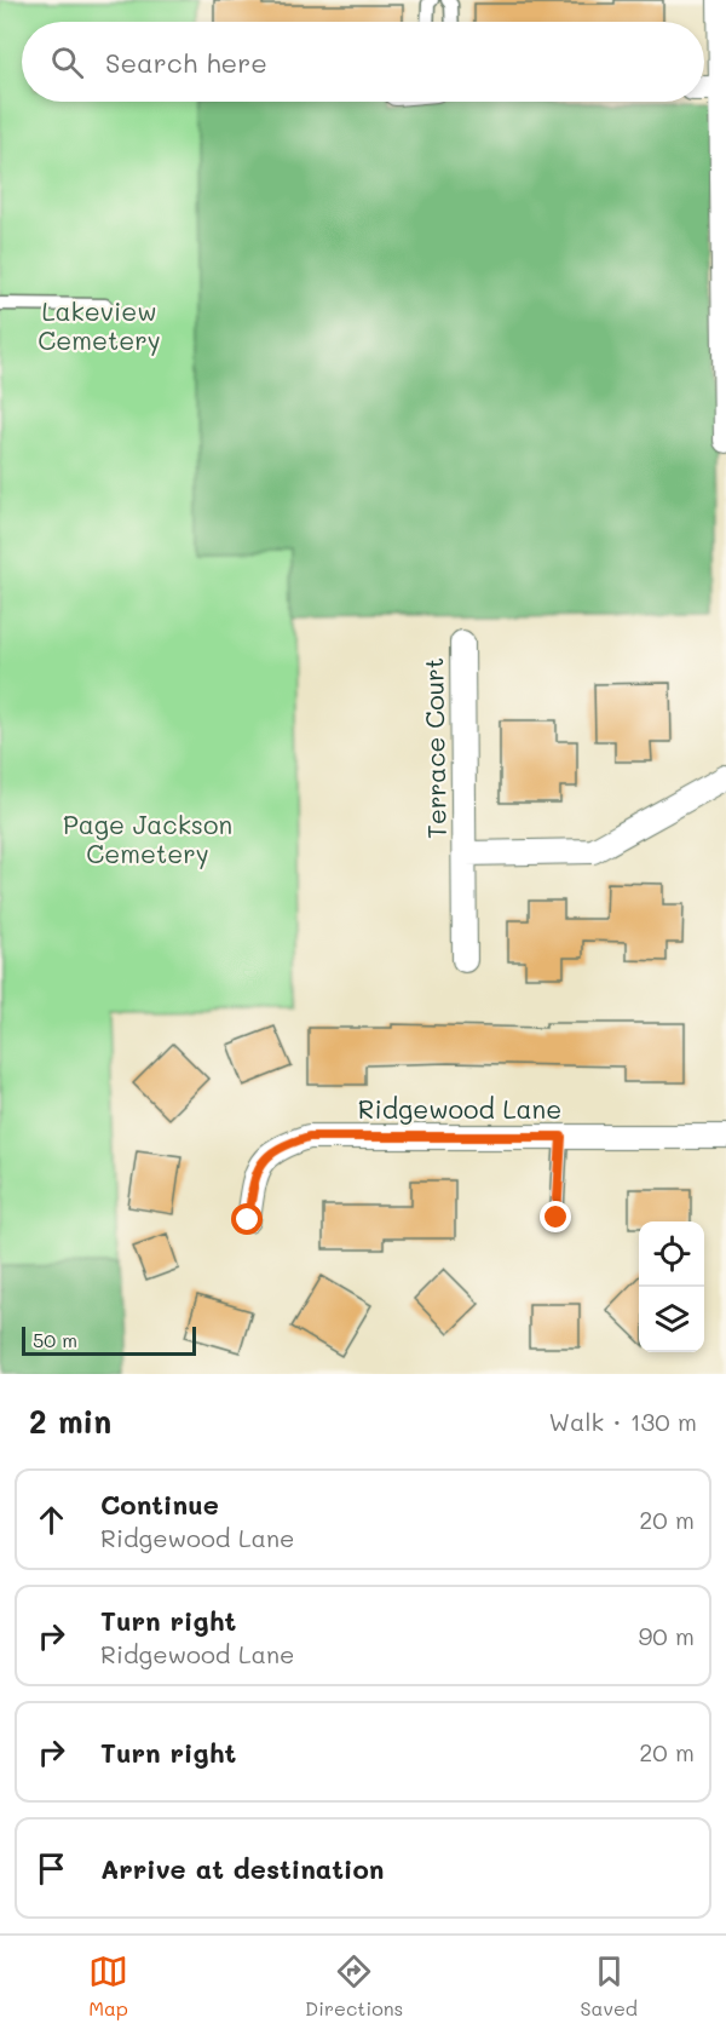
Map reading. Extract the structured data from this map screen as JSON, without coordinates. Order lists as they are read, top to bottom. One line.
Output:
{"streets":{"street":["Terrace Court","Ridgewood Lane"]},"parks":["Lakeview Cemetery","Page Jackson Cemetery"],"scale_bar":"50 m","page":{"search":"Search here","scale":"50 m","heading":["2 min","Walk · 130 m"],"list":[["Continue","Ridgewood Lane","20 m"],["Turn right","Ridgewood Lane","90 m"],["Turn right","20 m"],"Arrive at destination"],"nav":["Map","Directions","Saved"]}}
